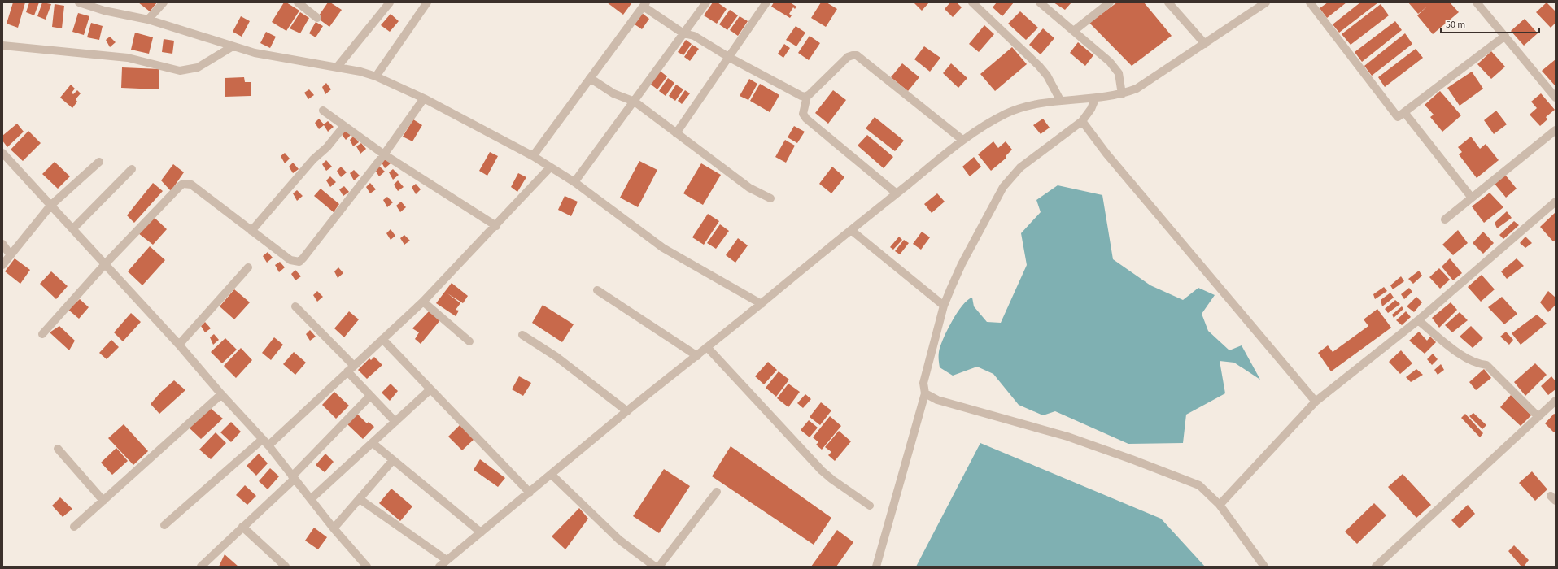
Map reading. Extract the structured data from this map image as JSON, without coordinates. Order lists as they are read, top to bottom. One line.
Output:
{"scale_bar":"50 m"}
